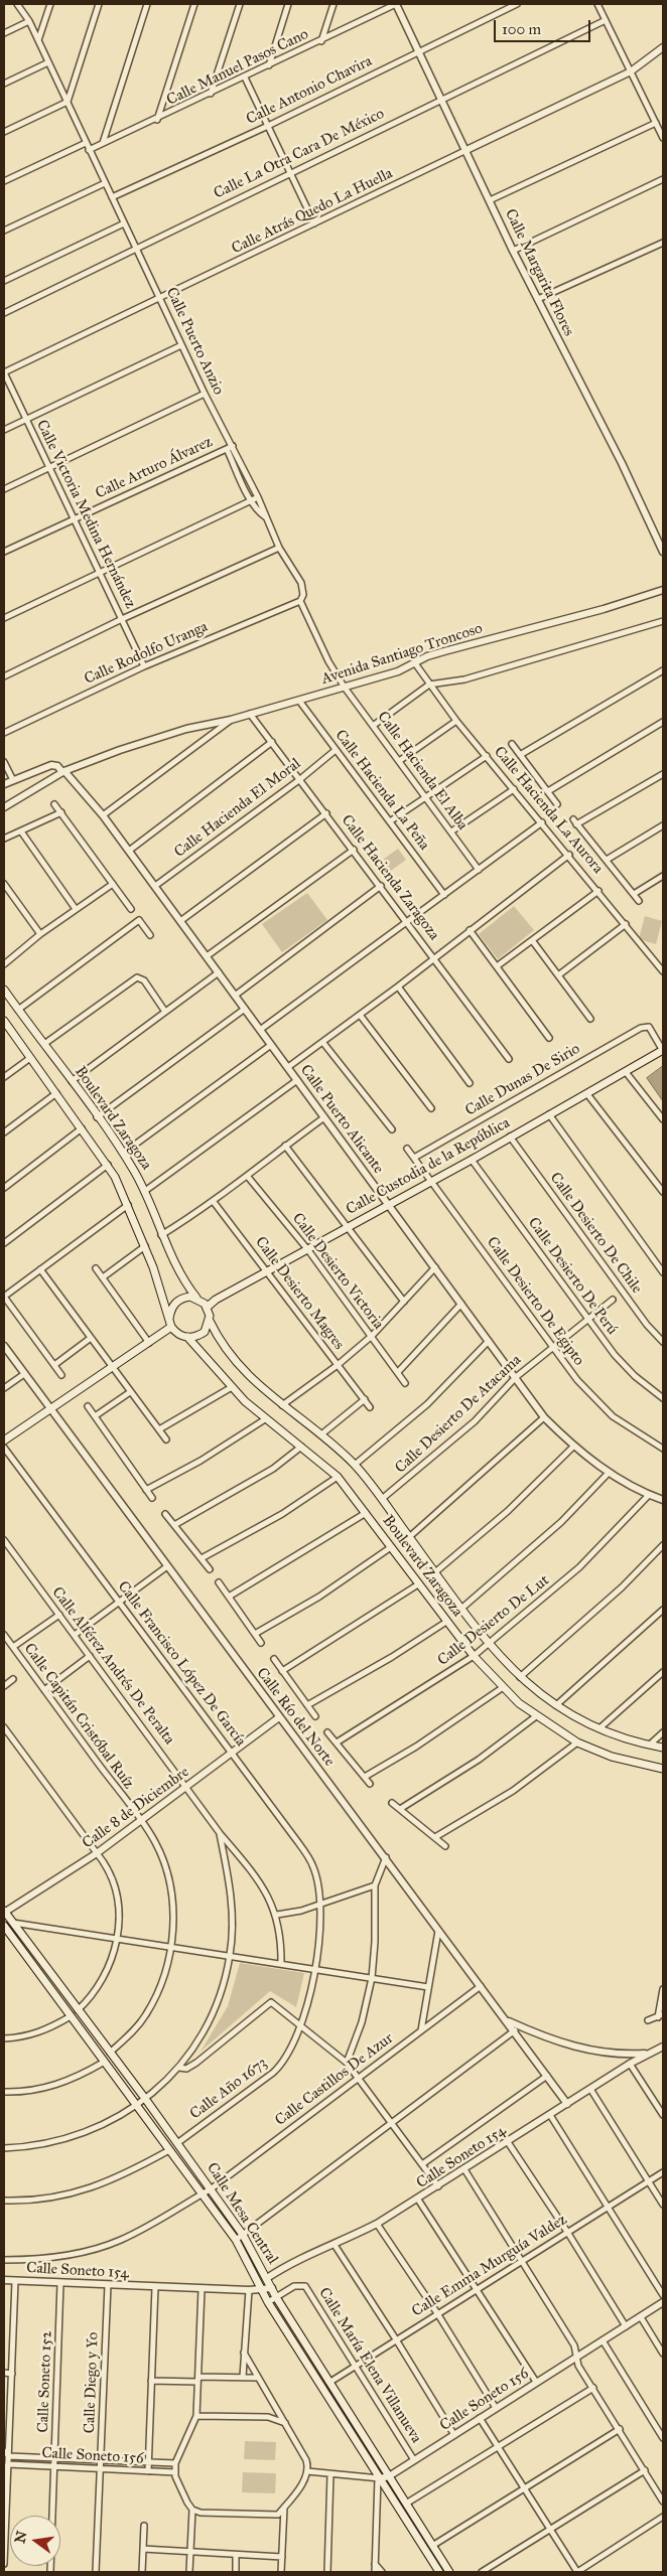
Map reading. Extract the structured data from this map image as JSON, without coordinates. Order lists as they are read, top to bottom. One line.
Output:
{"streets":{"main road":["Boulevard Zaragoza","Calle Custodia de la República","Calle Mesa Central"],"street":["Calle Manuel Pasos Cano","Calle Antonio Chavira","Calle La Otra Cara De México","Calle Atrás Quedo La Huella","Calle Margarita Flores","Calle Puerto Anzio","Calle Arturo Álvarez","Calle Victoria Medina Hernández","Calle Rodolfo Uranga","Avenida Santiago Troncoso","Calle Hacienda El Alba","Calle Hacienda La Peña","Calle Hacienda El Moral","Calle Hacienda La Aurora","Calle Hacienda Zaragoza","Calle Dunas De Sirio","Calle Puerto Alicante","Calle Desierto De Chile","Calle Desierto Victoria","Calle Desierto De Perú","Calle Desierto Magres","Calle Desierto De Egipto","Calle Desierto De Atacama","Calle Desierto De Lut","Calle Francisco López De García","Calle Alférez Andrés De Peralta","Calle Capitán Cristóbal Ruíz","Calle Río del Norte","Calle 8 de Diciembre","Calle Castillos De Azur","Calle Año 1673","Calle Soneto 154","Calle Emma Murguía Valdez","Calle María Elena Villanueva","Calle Soneto 152","Calle Diego y Yo","Calle Soneto 156"]},"crossings":[["Calle Manuel Pasos Cano","Calle Margarita Flores"],["Calle Manuel Pasos Cano","Calle Puerto Anzio"],["Calle Antonio Chavira","Calle Margarita Flores"],["Calle Antonio Chavira","Calle Puerto Anzio"],["Calle La Otra Cara De México","Calle Margarita Flores"],["Calle La Otra Cara De México","Calle Puerto Anzio"],["Calle Atrás Quedo La Huella","Calle Margarita Flores"],["Calle Atrás Quedo La Huella","Calle Puerto Anzio"],["Calle Atrás Quedo La Huella","Calle Victoria Medina Hernández"],["Calle Puerto Anzio","Calle Arturo Álvarez"],["Calle Puerto Anzio","Calle Rodolfo Uranga"],["Calle Puerto Anzio","Avenida Santiago Troncoso"],["Calle Puerto Anzio","Calle Hacienda El Alba"],["Calle Arturo Álvarez","Calle Victoria Medina Hernández"],["Calle Victoria Medina Hernández","Calle Rodolfo Uranga"],["Avenida Santiago Troncoso","Calle Hacienda El Alba"],["Avenida Santiago Troncoso","Calle Hacienda La Peña"],["Avenida Santiago Troncoso","Calle Hacienda La Aurora"],["Avenida Santiago Troncoso","Calle Hacienda Zaragoza"],["Avenida Santiago Troncoso","Calle Puerto Alicante"],["Calle Hacienda La Peña","Calle Hacienda El Moral"],["Calle Hacienda El Moral","Calle Hacienda Zaragoza"],["Calle Hacienda El Moral","Calle Puerto Alicante"],["Calle Dunas De Sirio","Calle Custodia de la República"],["Calle Dunas De Sirio","Calle Desierto De Egipto"],["Boulevard Zaragoza","Calle Custodia de la República"],["Boulevard Zaragoza","Calle Desierto De Atacama"],["Boulevard Zaragoza","Calle Desierto De Lut"],["Calle Puerto Alicante","Calle Custodia de la República"],["Calle Puerto Alicante","Calle Desierto De Atacama"],["Calle Puerto Alicante","Calle Desierto De Lut"],["Calle Custodia de la República","Calle Desierto De Chile"],["Calle Custodia de la República","Calle Desierto Victoria"],["Calle Custodia de la República","Calle Desierto De Perú"],["Calle Custodia de la República","Calle Desierto Magres"],["Calle Custodia de la República","Calle Desierto De Egipto"],["Calle Desierto De Perú","Calle Desierto De Atacama"],["Calle Desierto De Egipto","Calle Desierto De Atacama"],["Calle Francisco López De García","Calle 8 de Diciembre"],["Calle Francisco López De García","Calle Año 1673"],["Calle Alférez Andrés De Peralta","Calle 8 de Diciembre"],["Calle Capitán Cristóbal Ruíz","Calle 8 de Diciembre"],["Calle Capitán Cristóbal Ruíz","Calle Mesa Central"],["Calle Río del Norte","Calle 8 de Diciembre"],["Calle Río del Norte","Calle Castillos De Azur"],["Calle Río del Norte","Calle Soneto 154"],["Calle 8 de Diciembre","Calle Mesa Central"],["Calle Castillos De Azur","Calle Mesa Central"],["Calle Año 1673","Calle Mesa Central"],["Calle Soneto 154","Calle Mesa Central"],["Calle Soneto 154","Calle Soneto 152"],["Calle Soneto 154","Calle Diego y Yo"],["Calle Mesa Central","Calle Emma Murguía Valdez"],["Calle Mesa Central","Calle María Elena Villanueva"],["Calle Mesa Central","Calle Soneto 156"],["Calle Emma Murguía Valdez","Calle María Elena Villanueva"],["Calle María Elena Villanueva","Calle Soneto 156"],["Calle Soneto 152","Calle Soneto 156"],["Calle Diego y Yo","Calle Soneto 156"]],"scale_bar":"100 m","north":"left"}
